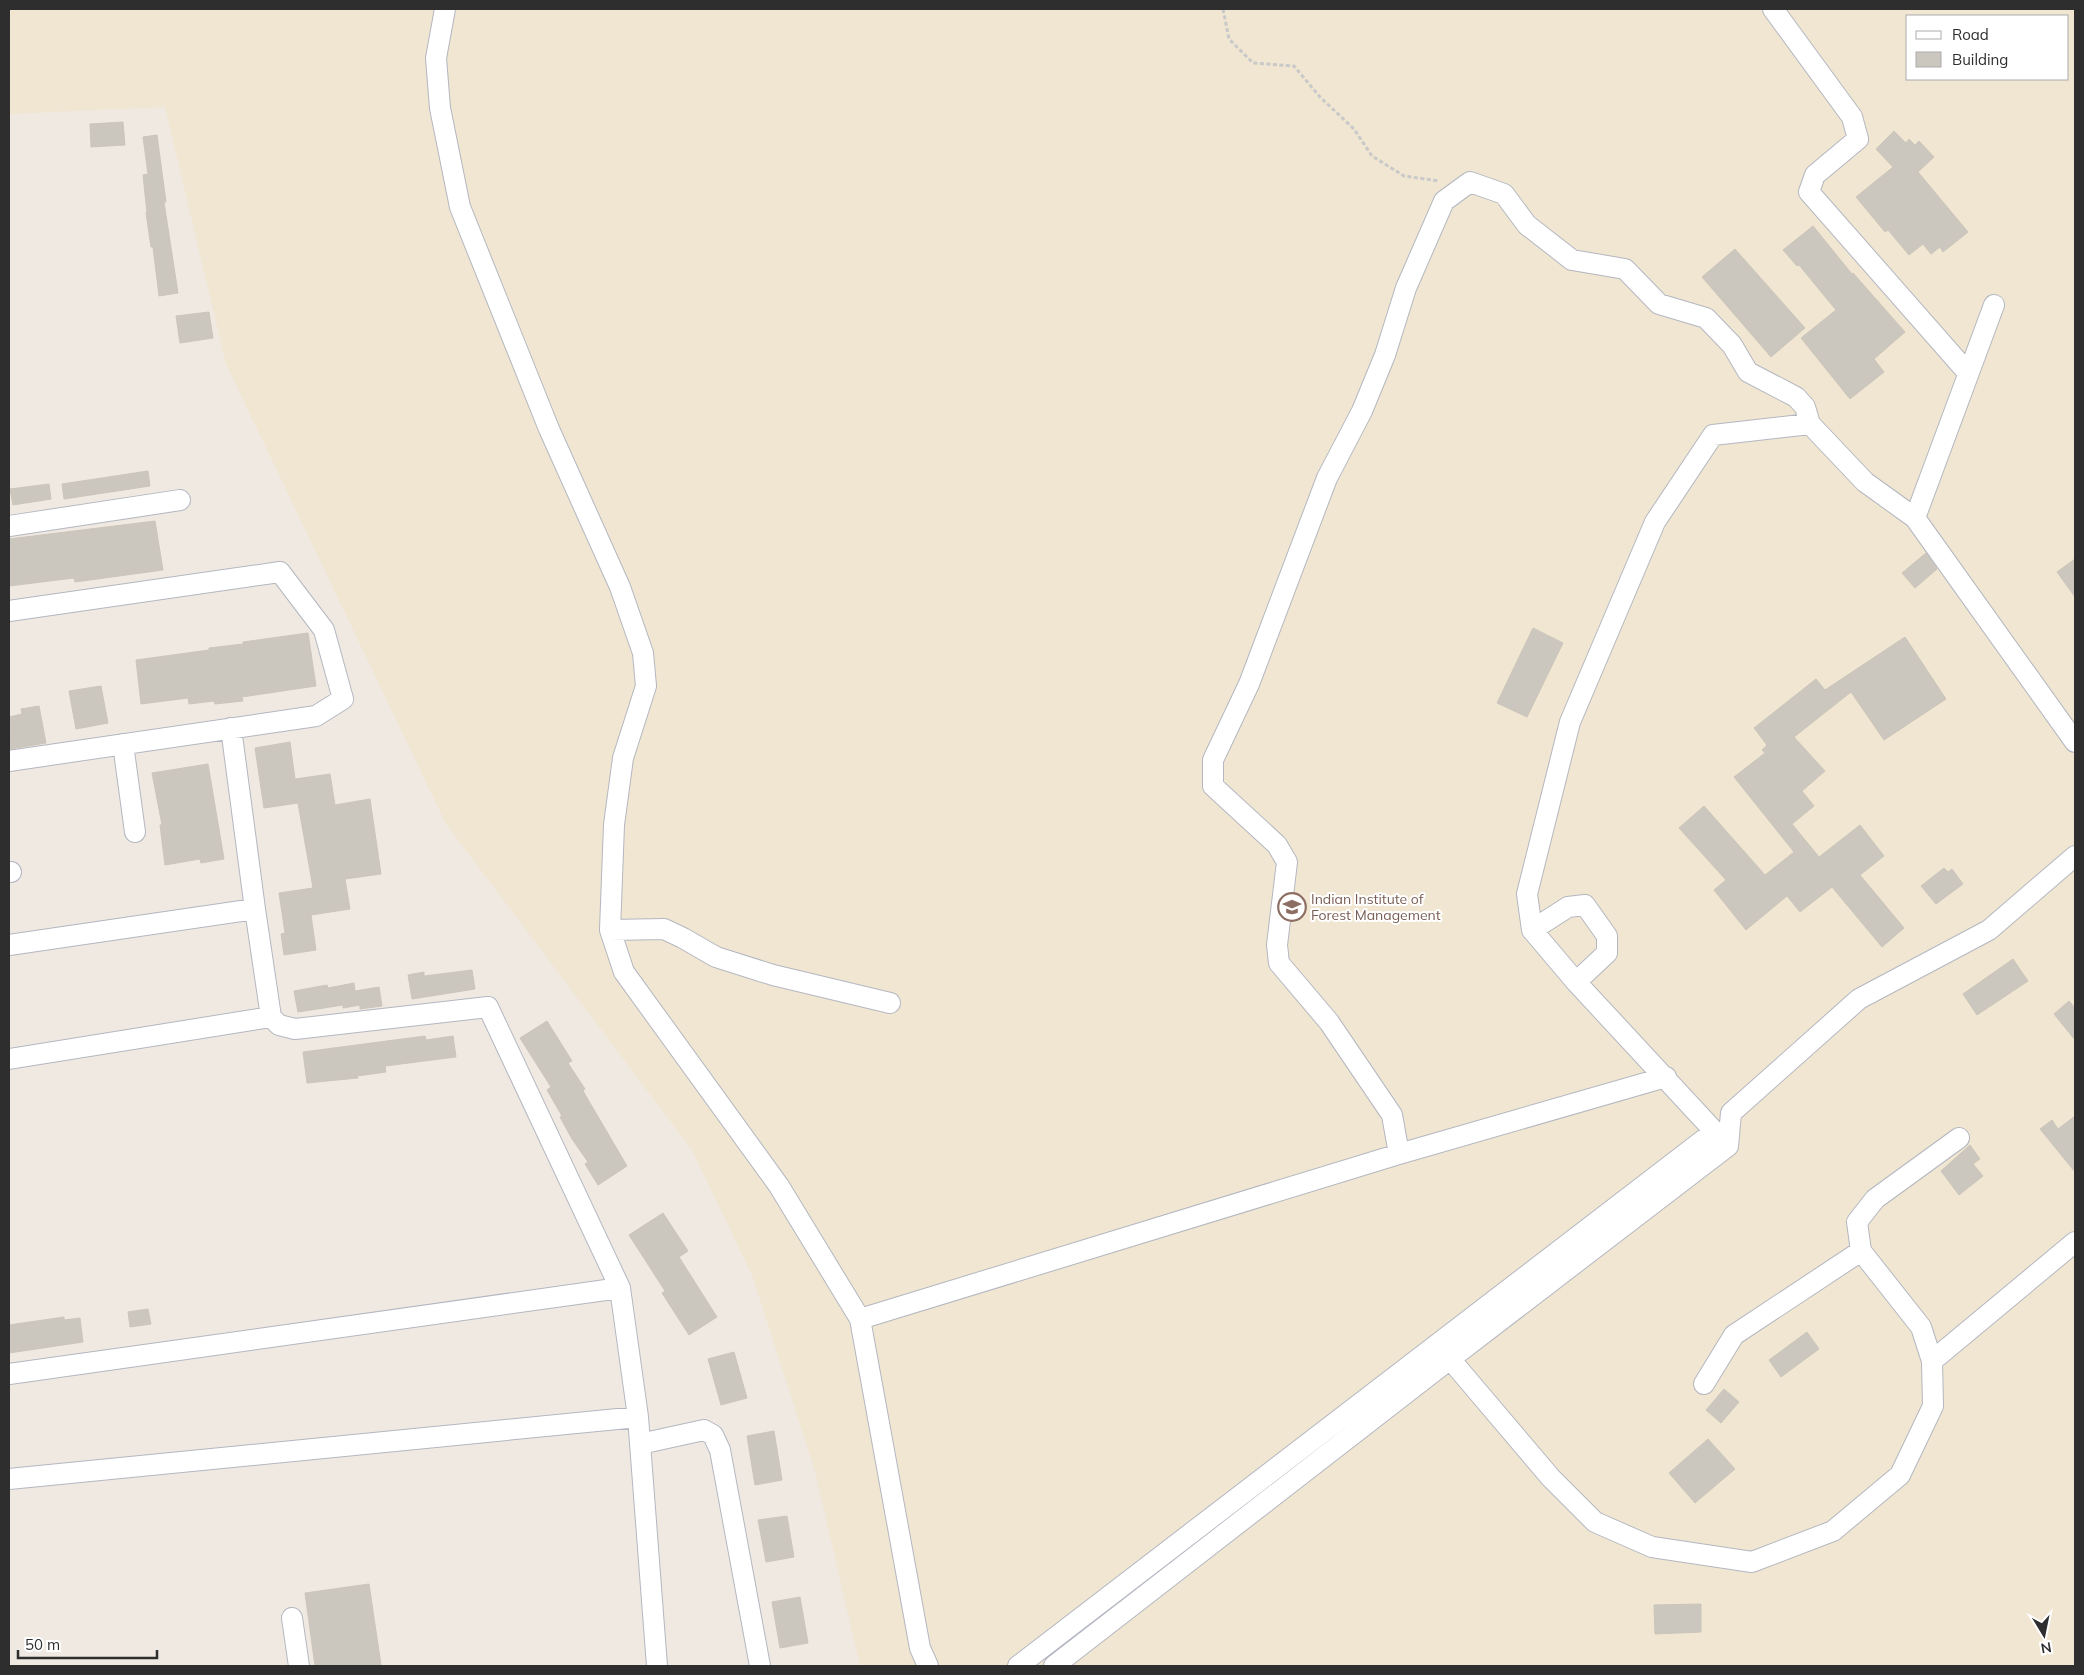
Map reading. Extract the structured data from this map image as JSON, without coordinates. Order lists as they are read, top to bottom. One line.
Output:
{"places":{"school or university":["Indian Institute of Forest Management"]},"legend":["Road","Building"],"scale_bar":"50 m","north":"bottom"}
